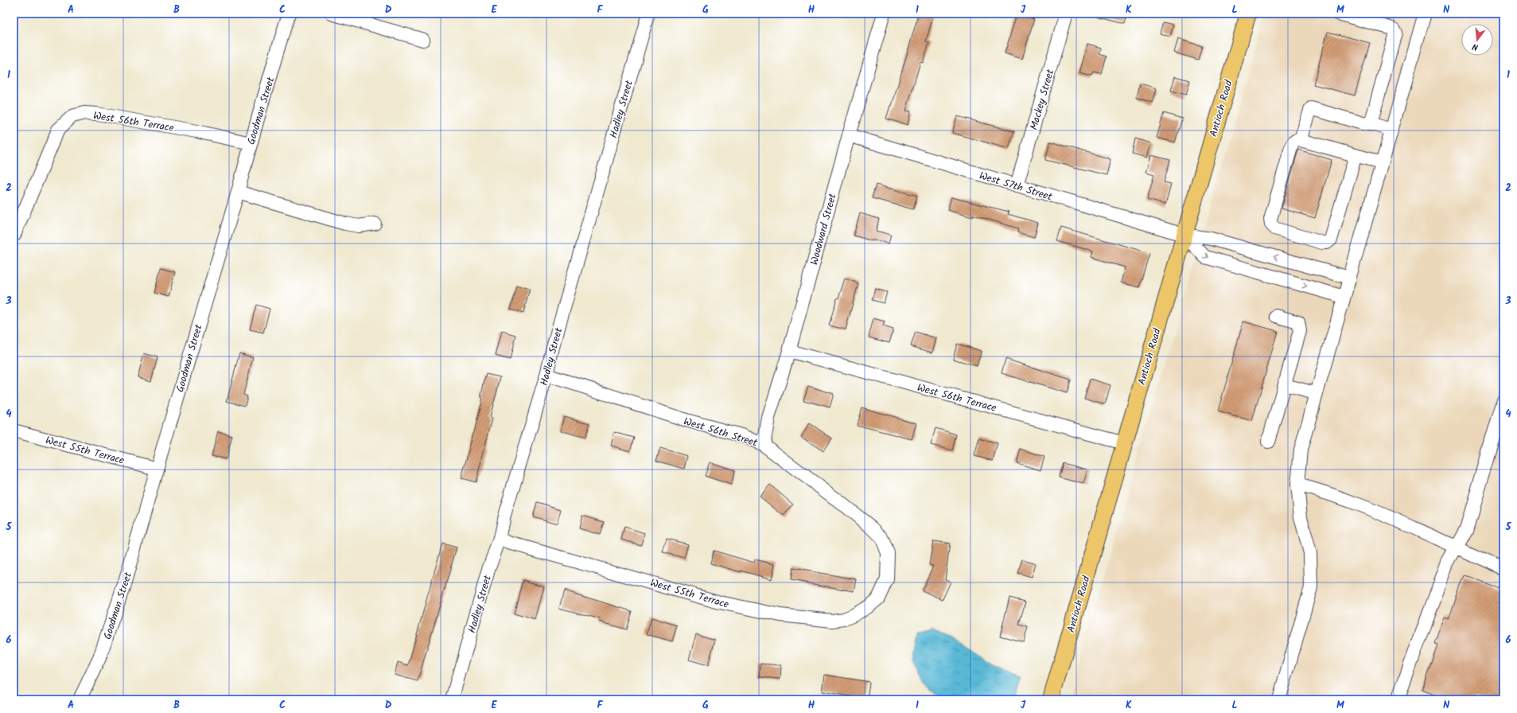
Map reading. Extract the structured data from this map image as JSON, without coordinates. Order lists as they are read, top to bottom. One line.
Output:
{"streets":{"main road":["Antioch Road"],"street":["Mackey Street","Hadley Street","Goodman Street","West 56th Terrace","West 57th Street","Woodward Street","West 56th Street","West 55th Terrace"]},"crossings":[["Mackey Street","West 57th Street"],["Antioch Road","West 56th Terrace"],["Antioch Road","West 57th Street"],["Hadley Street","West 56th Street"],["Hadley Street","West 55th Terrace"],["Goodman Street","West 56th Terrace"],["Goodman Street","West 55th Terrace"],["West 56th Terrace","Woodward Street"],["West 57th Street","Woodward Street"],["Woodward Street","West 56th Street"],["West 56th Street","West 55th Terrace"]],"north":"bottom","grid":{"columns":["A","B","C","D","E","F","G","H","I","J","K","L","M","N"],"rows":["1","2","3","4","5","6"]}}
